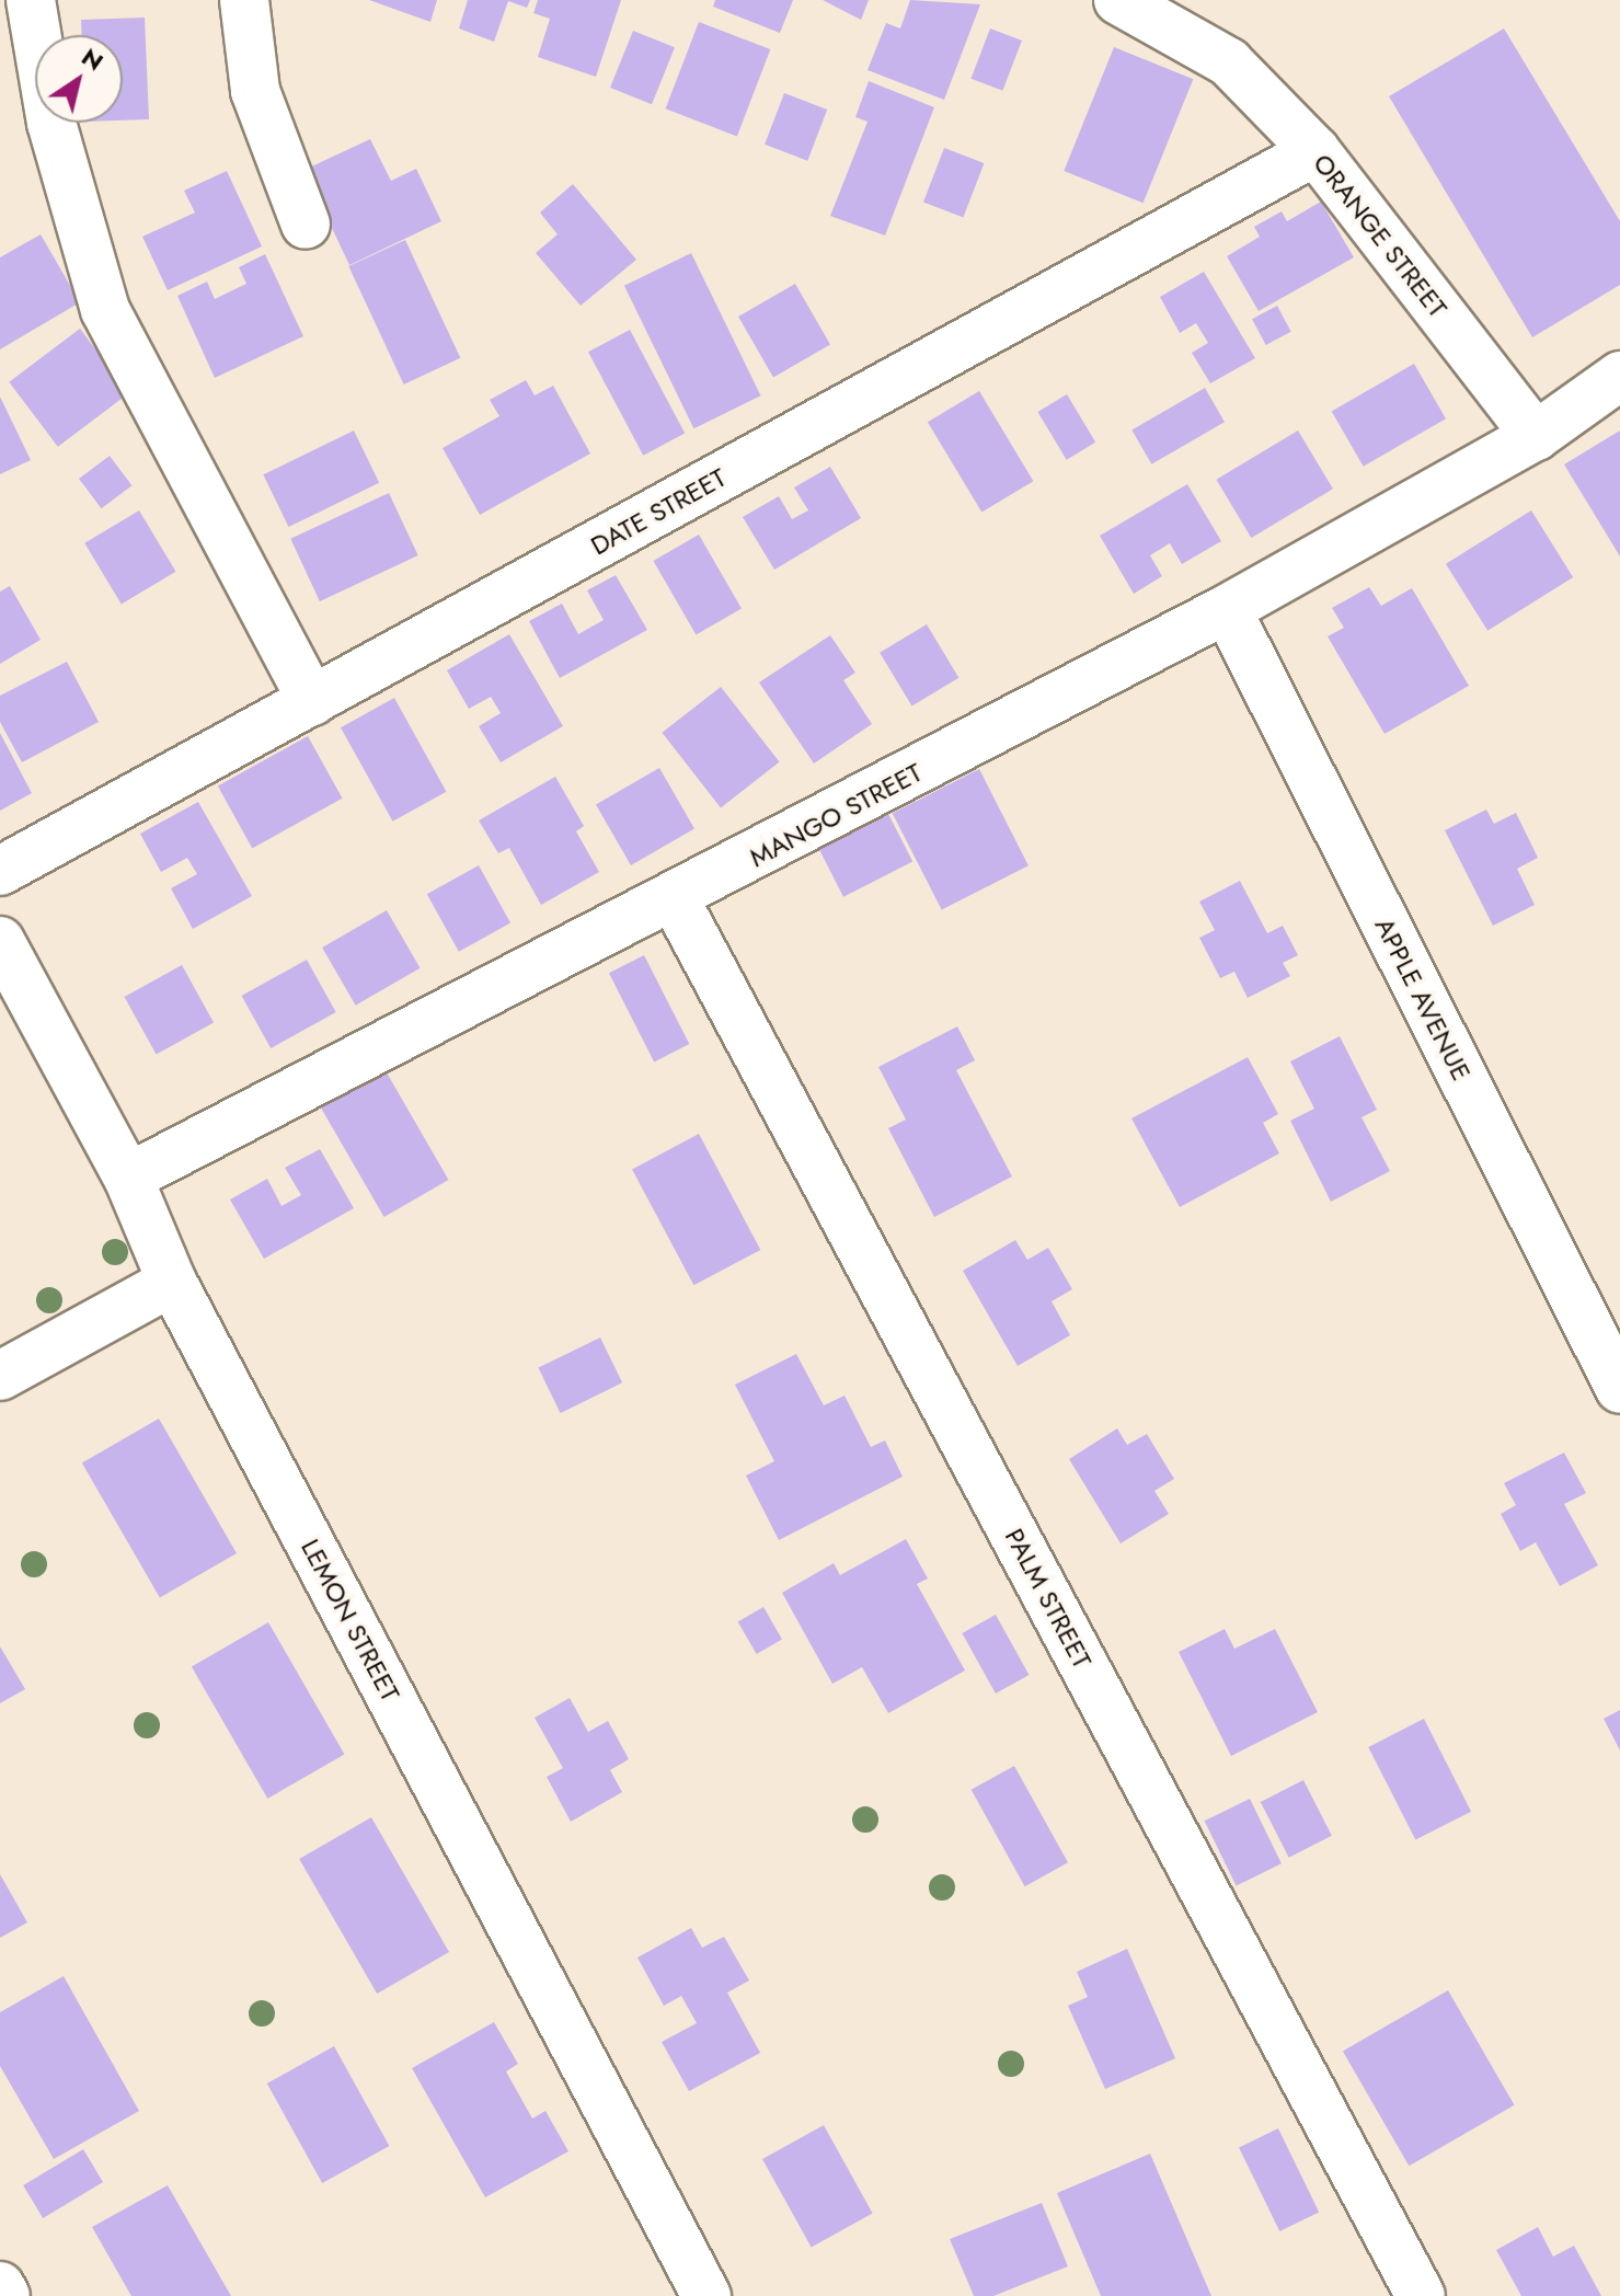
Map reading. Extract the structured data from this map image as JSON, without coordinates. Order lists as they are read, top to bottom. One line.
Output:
{"streets":{"street":["ORANGE STREET","DATE STREET","MANGO STREET","APPLE AVENUE","PALM STREET","LEMON STREET"]},"crossings":[["ORANGE STREET","DATE STREET"],["ORANGE STREET","MANGO STREET"],["MANGO STREET","APPLE AVENUE"],["MANGO STREET","PALM STREET"],["MANGO STREET","LEMON STREET"]],"north":"top right"}
